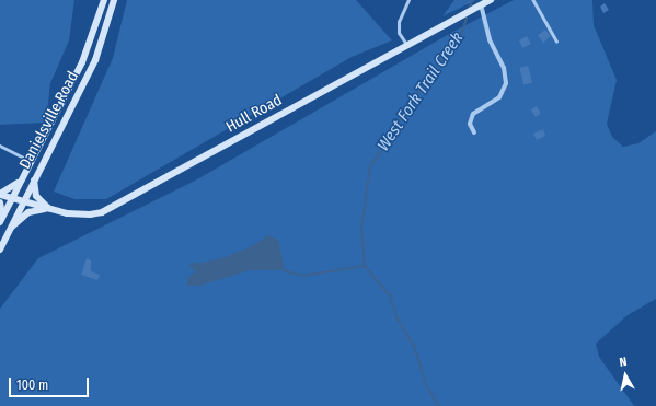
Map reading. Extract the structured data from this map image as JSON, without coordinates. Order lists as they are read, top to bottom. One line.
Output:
{"streets":{"main road":["Hull Road","Danielsville Road"]},"crossings":[["Hull Road","Danielsville Road"]],"water":["West Fork Trail Creek"],"scale_bar":"100 m","north":"top"}
